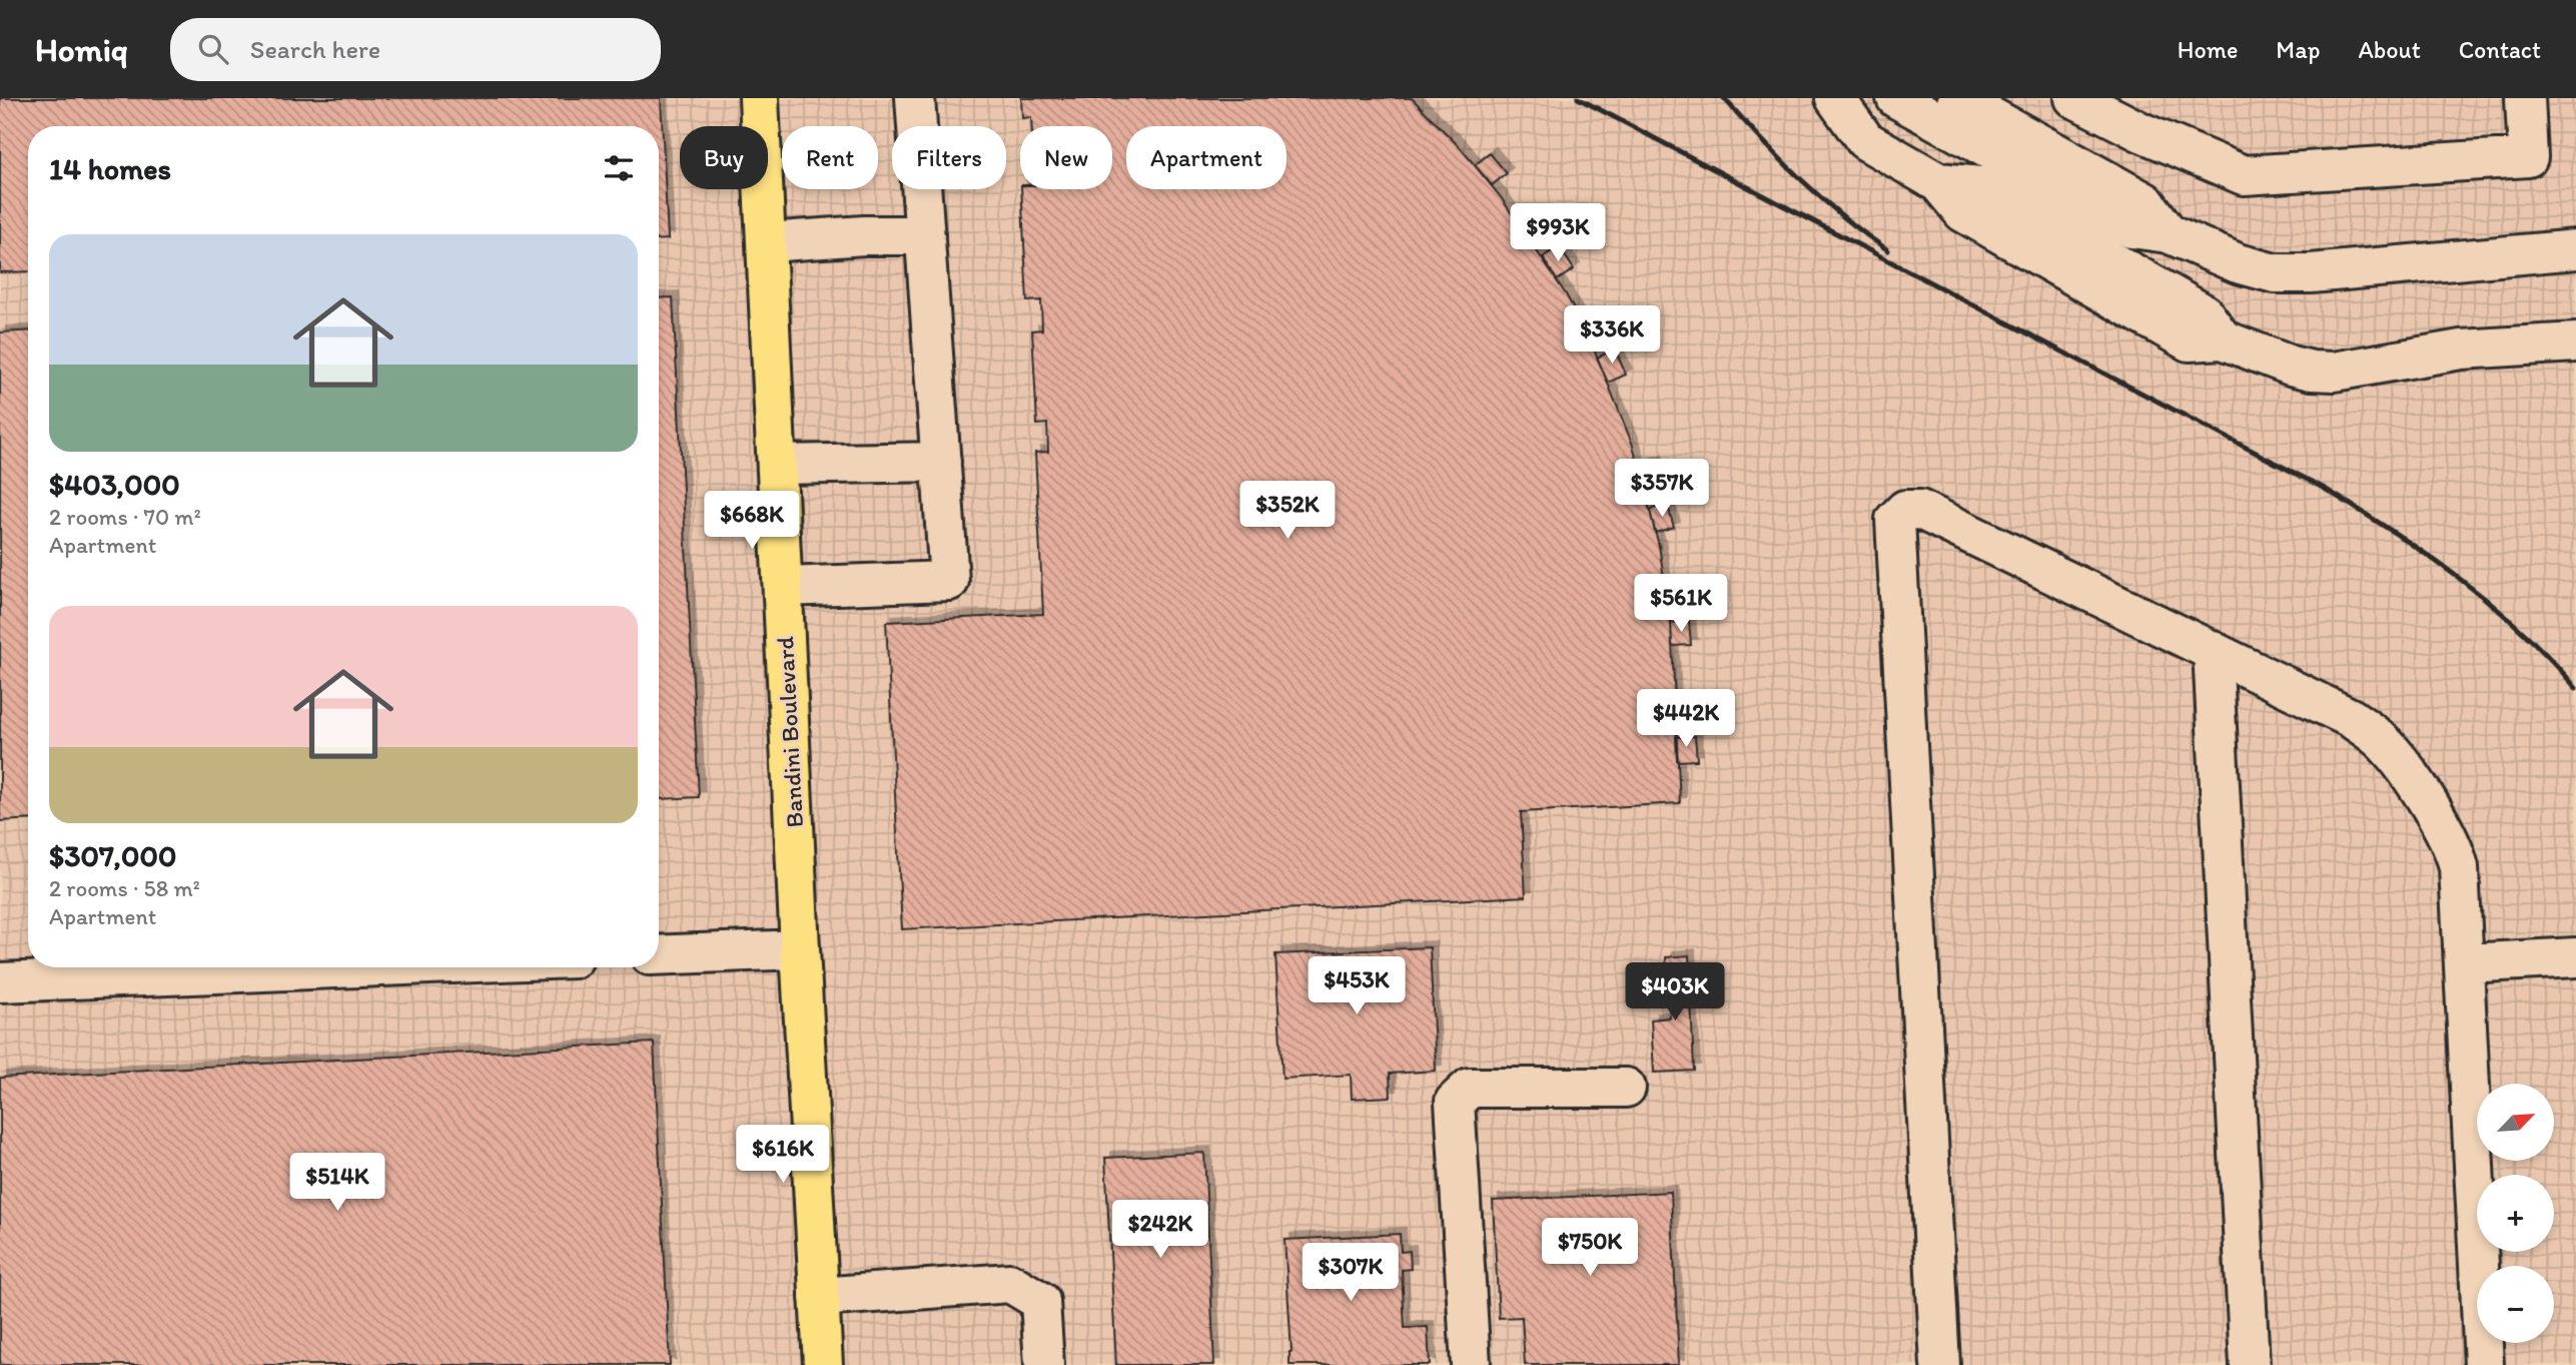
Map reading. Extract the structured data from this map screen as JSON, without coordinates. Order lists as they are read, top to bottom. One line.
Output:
{"streets":{"main road":["Bandini Boulevard"]},"north":"top right","page":{"header":"Homiq","search":"Search here","nav":["Home","Map","About","Contact"],"chip":["Buy","Rent","Filters","New","Apartment"],"heading":"14 homes","price":["$993K","$336K","$357K","$352K","$668K","$561K","$442K","$453K","$403K","$616K","$514K","$242K","$750K","$307K"],"list":[{"name":"$403,000","note":"2 rooms · 70 m² · Apartment"},{"name":"$307,000","note":"2 rooms · 58 m² · Apartment"}],"map_buttons":["+","−"]}}
